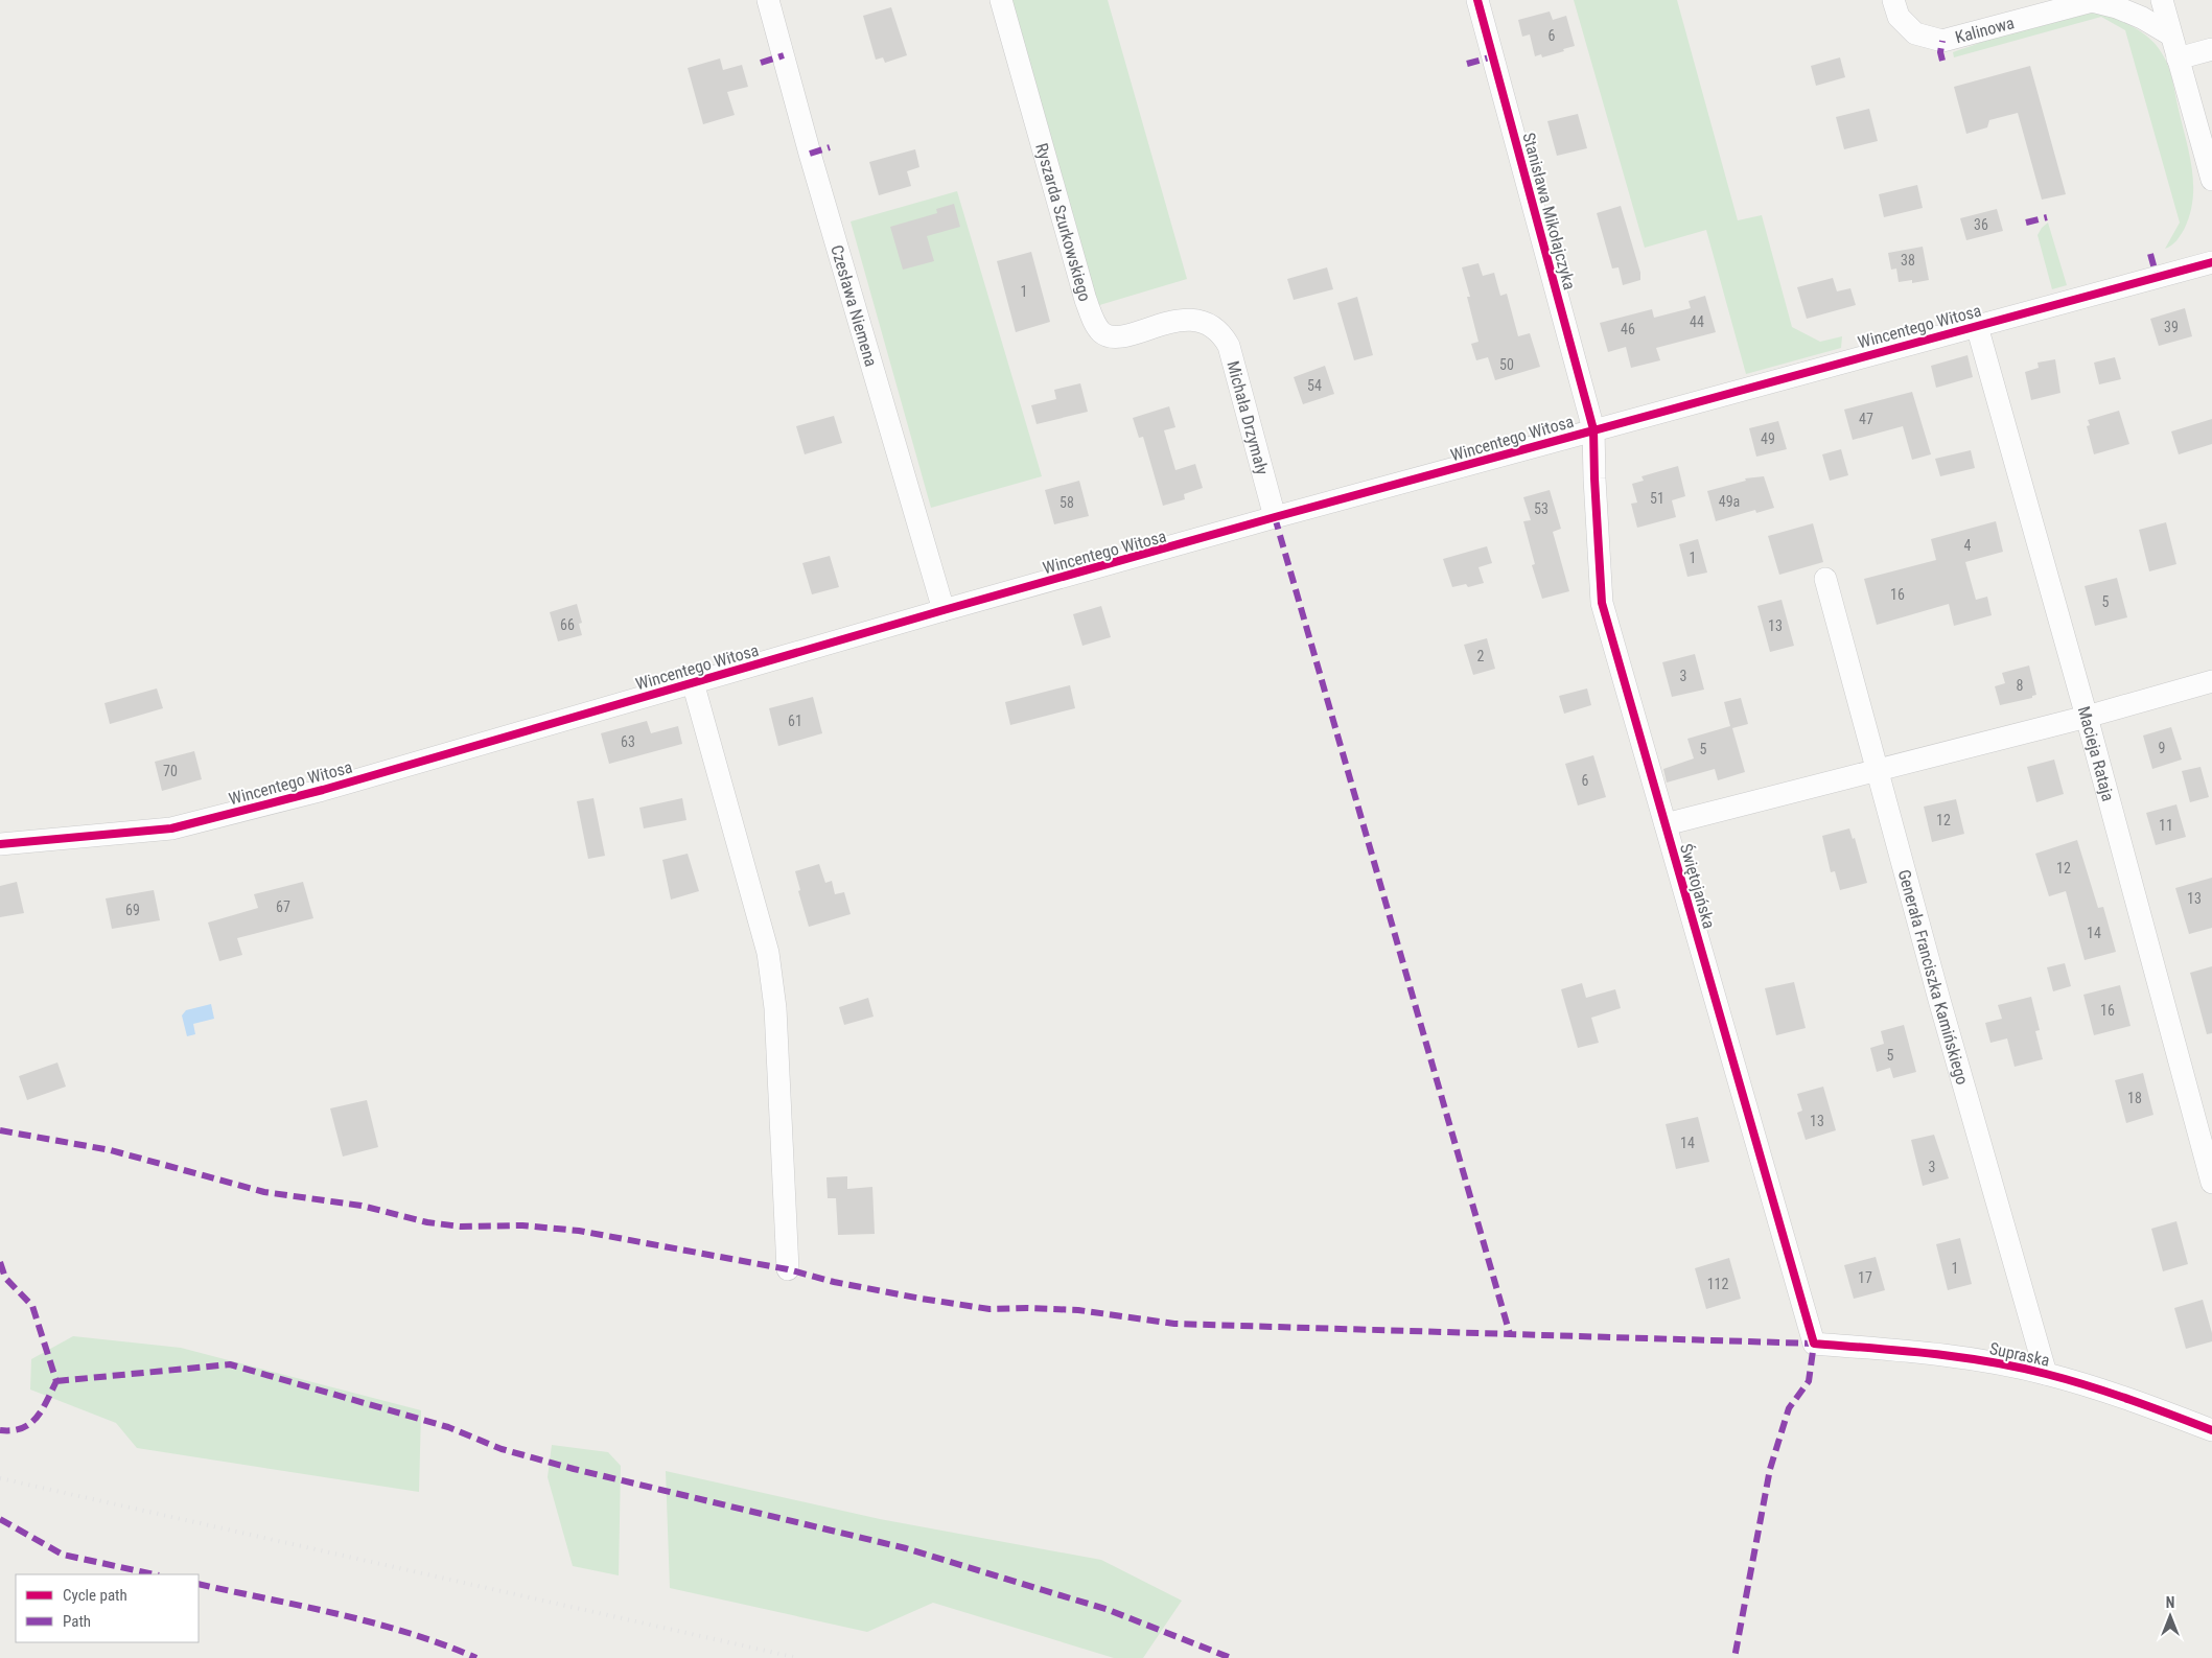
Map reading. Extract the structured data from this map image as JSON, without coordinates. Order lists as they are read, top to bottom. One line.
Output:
{"streets":{"street":["Kalinowa","Stanisława Mikołajczyka","Ryszarda Szurkowskiego","Czesława Niemena","Wincentego Witosa","Michała Drzymały","Macieja Rataja","Świętojańska","Generała Franciszka Kamińskiego","Supraska"]},"crossings":[["Stanisława Mikołajczyka","Wincentego Witosa"],["Stanisława Mikołajczyka","Świętojańska"],["Ryszarda Szurkowskiego","Michała Drzymały"],["Czesława Niemena","Wincentego Witosa"],["Wincentego Witosa","Michała Drzymały"],["Wincentego Witosa","Macieja Rataja"],["Wincentego Witosa","Świętojańska"],["Świętojańska","Supraska"],["Generała Franciszka Kamińskiego","Supraska"]],"house_numbers":["6","36","38","1","44","39","46","50","54","47","49","51","49a","58","53","4","1","16","5","66","13","2","3","8","61","63","9","5","70","6","12","11","12","13","67","69","14","16","5","18","13","14","3","1","17","112"],"legend":["Cycle path","Path"],"north":"top"}
